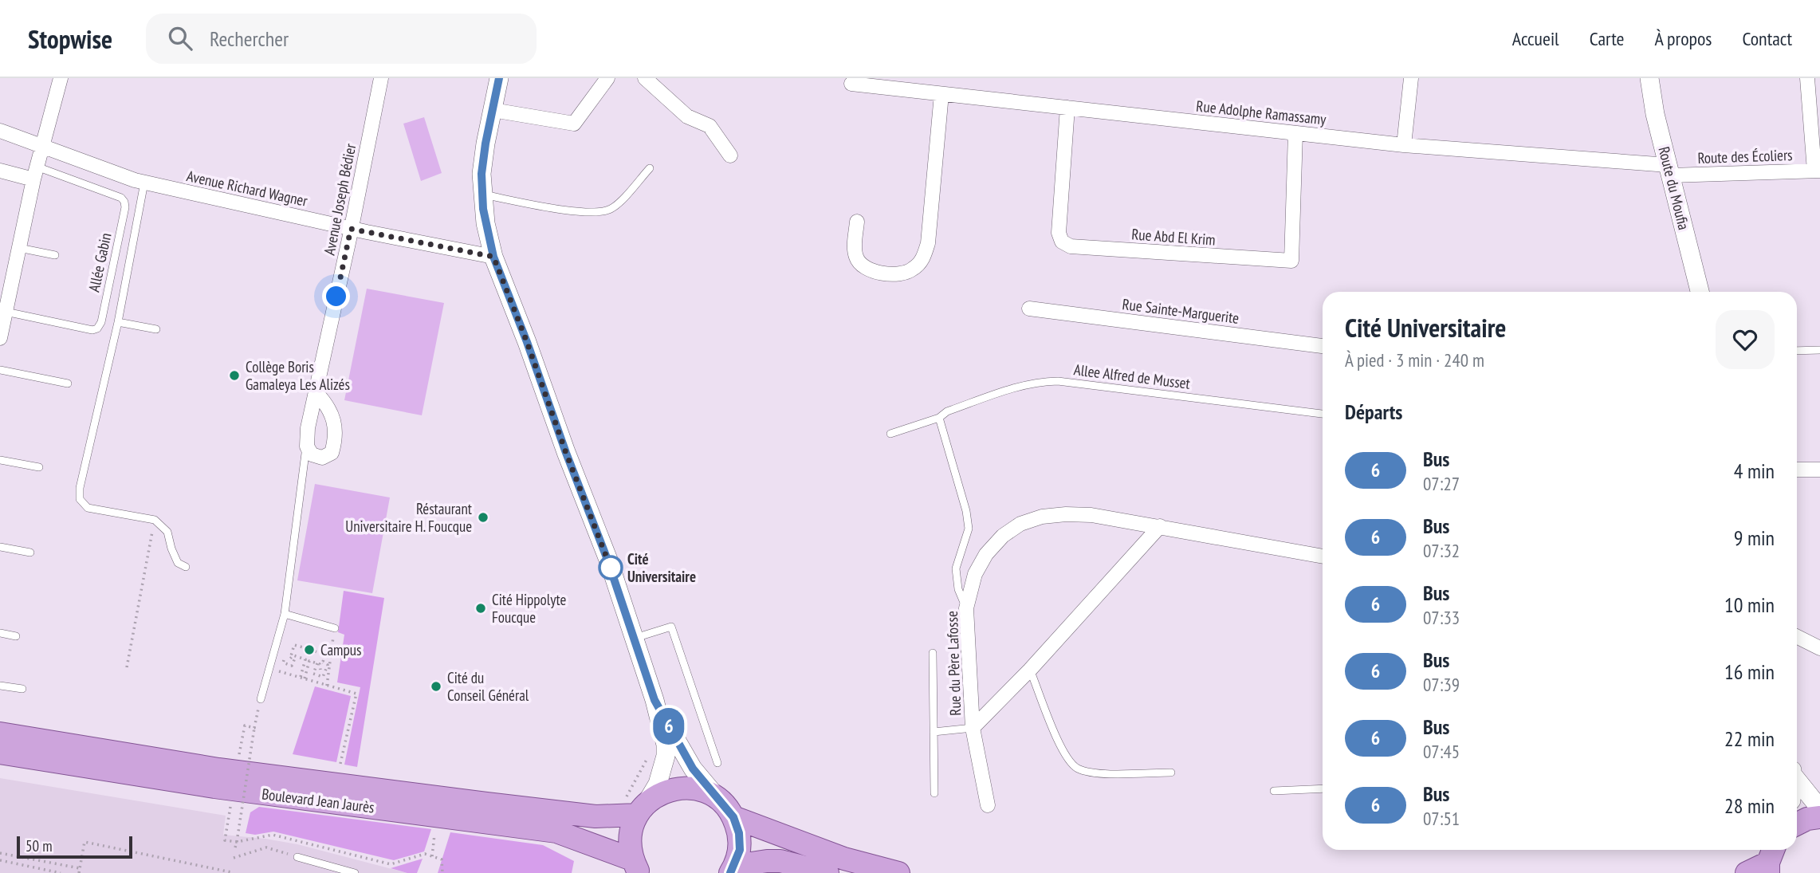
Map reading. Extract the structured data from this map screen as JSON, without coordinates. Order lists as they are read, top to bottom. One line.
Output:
{"streets":{"main road":["Boulevard Jean Jaurès"],"street":["Rue Adolphe Ramassamy","Route des Écoliers","Avenue Richard Wagner","Route du Moufia","Avenue Joseph Bédier","Rue Abd El Krim","Rue Sainte-Marguerite","Rue du Père Lafosse"],"lane":["Allée Gabin","Allee Alfred de Musset"]},"crossings":[["Rue Adolphe Ramassamy","Route des Écoliers"],["Rue Adolphe Ramassamy","Route du Moufia"],["Rue Adolphe Ramassamy","Rue Abd El Krim"],["Route des Écoliers","Route du Moufia"],["Avenue Richard Wagner","Avenue Joseph Bédier"]],"places":["Collège Boris Gamaleya Les Alizés","Réstaurant Universitaire H. Foucque","Cité Universitaire","Cité Hippolyte Foucque","Campus","Cité du Conseil Général"],"lines":["bus line 6"],"scale_bar":"50 m","page":{"header":"Stopwise","search":"Rechercher","nav":["Accueil","Carte","À propos","Contact"],"on_map":"6","heading":[["Cité Universitaire","À pied · 3 min · 240 m"],"Départs"],"list":[{"mark":"6","name":"Bus","note":"07:27","value":"4 min"},{"mark":"6","name":"Bus","note":"07:32","value":"9 min"},{"mark":"6","name":"Bus","note":"07:33","value":"10 min"},{"mark":"6","name":"Bus","note":"07:39","value":"16 min"},{"mark":"6","name":"Bus","note":"07:45","value":"22 min"},{"mark":"6","name":"Bus","note":"07:51","value":"28 min"}],"scale":"50 m"}}
